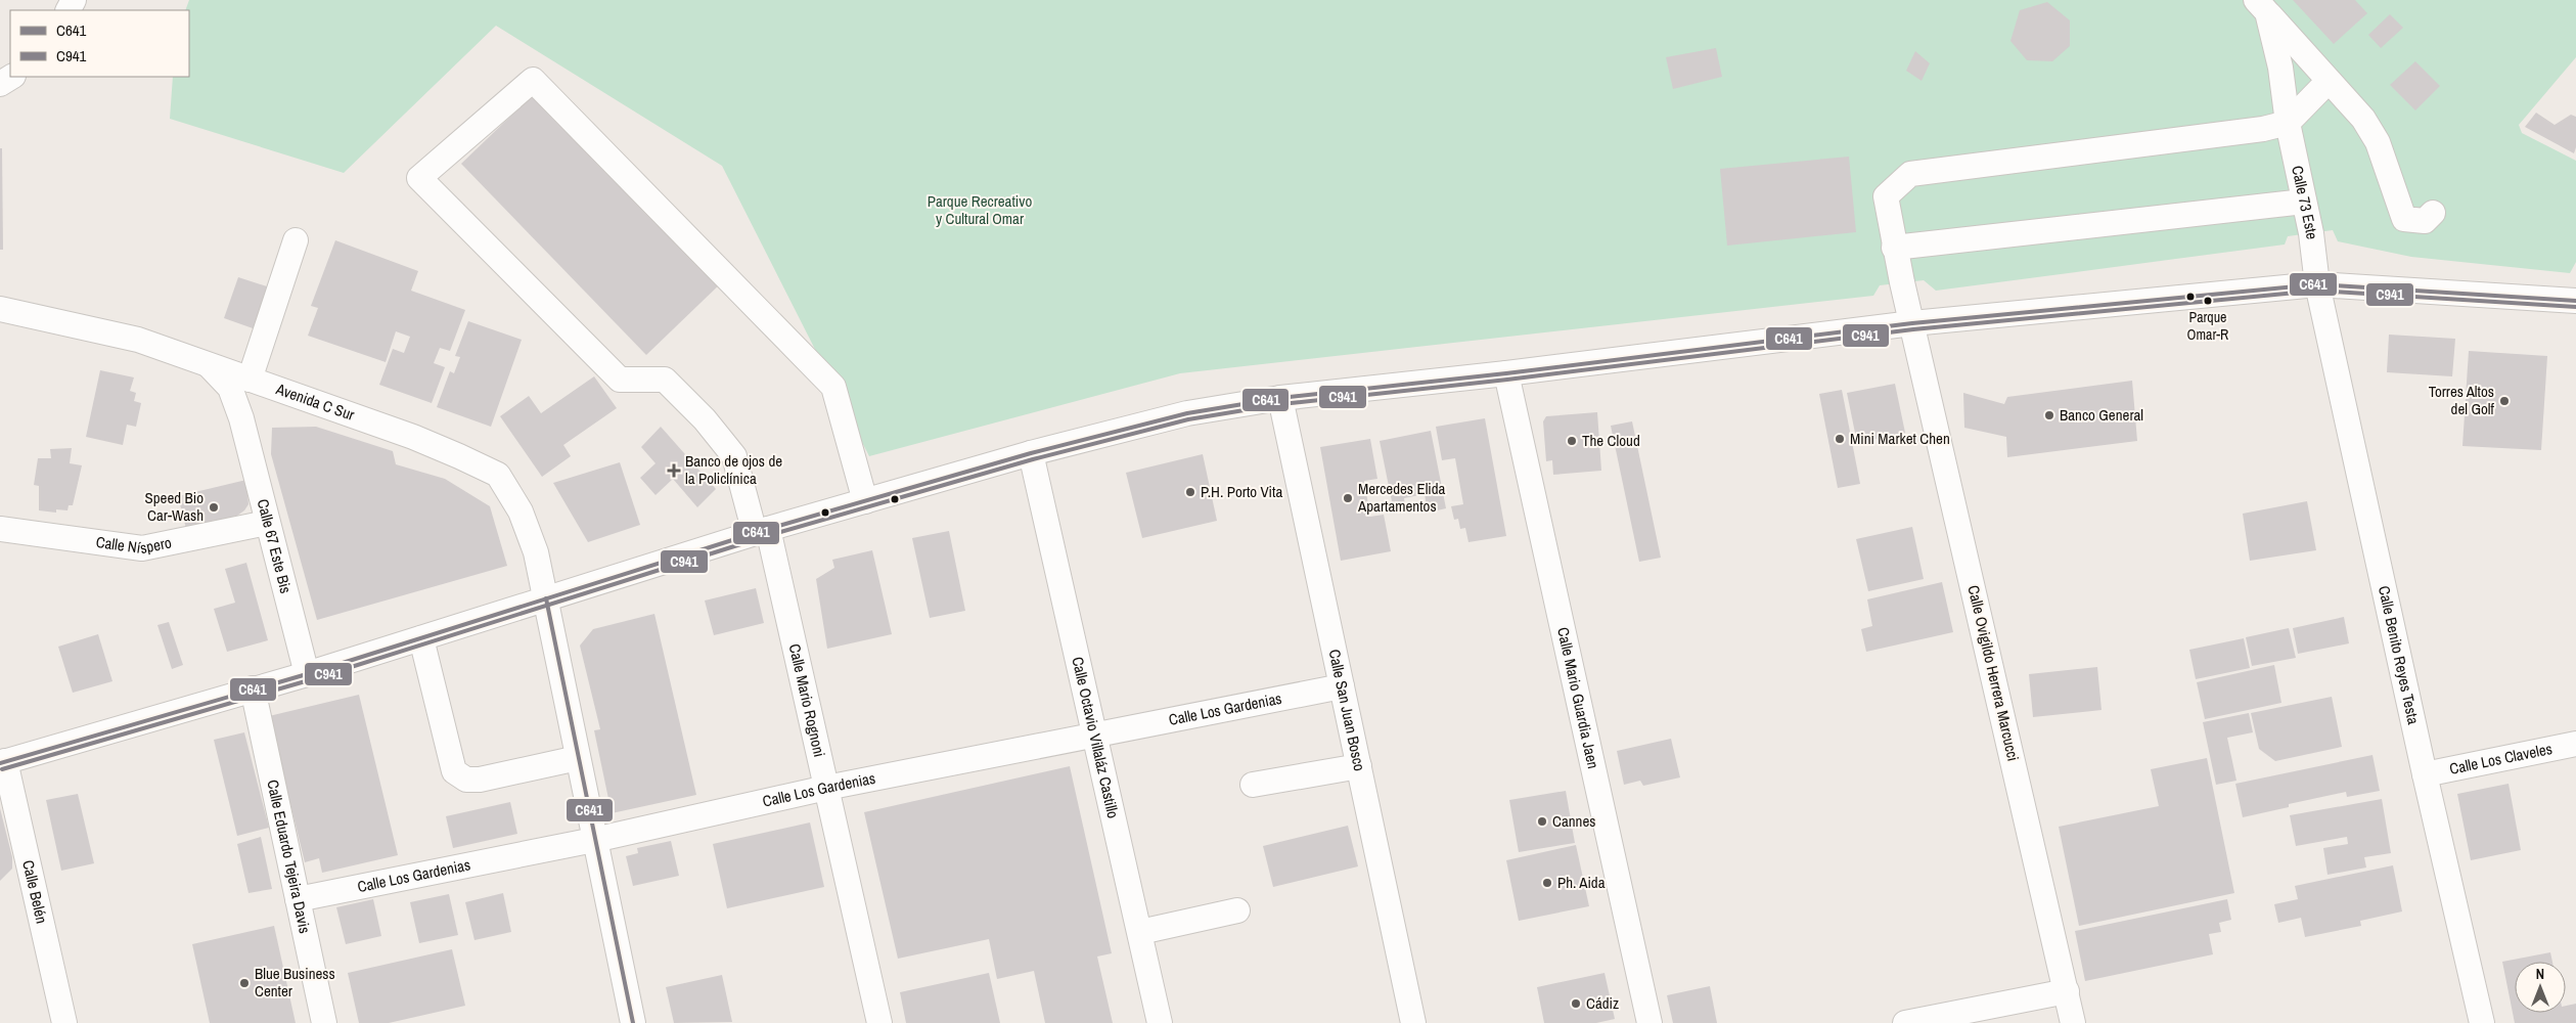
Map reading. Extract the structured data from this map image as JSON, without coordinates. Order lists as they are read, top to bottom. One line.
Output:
{"streets":{"street":["Calle 73 Este","Avenida C Sur","Calle Níspero","Calle 67 Este Bis","Calle Benito Reyes Testa","Calle Ovigildo Herrera Marcucci","Calle Mario Guardia Jaen","Calle Mario Rognoni","Calle Los Gardenias","Calle San Juan Bosco","Calle Octavio Villaláz Castillo","Calle Los Claveles","Calle Eduardo Tejeira Davis","Calle Belén"]},"crossings":[["Calle 73 Este","Calle Benito Reyes Testa"],["Calle 73 Este","Calle Ovigildo Herrera Marcucci"],["Avenida C Sur","Calle 67 Este Bis"],["Avenida C Sur","Calle Los Gardenias"],["Calle Níspero","Calle 67 Este Bis"],["Calle Benito Reyes Testa","Calle Los Claveles"],["Calle Mario Rognoni","Calle Los Gardenias"],["Calle Los Gardenias","Calle San Juan Bosco"],["Calle Los Gardenias","Calle Octavio Villaláz Castillo"],["Calle Los Gardenias","Calle Eduardo Tejeira Davis"]],"parks":["Parque Recreativo y Cultural Omar"],"places":{"other":["Parque Omar-R","Torres Altos del Golf","Banco General","Mini Market Chen","The Cloud","P.H. Porto Vita","Mercedes Elida Apartamentos","Speed Bio Car-Wash","Cannes","Ph. Aida","Blue Business Center","Cádiz"],"health":["Banco de ojos de la Policlínica"]},"lines":["transit line C641","transit line C941"],"legend":["C641","C941"],"north":"top"}
